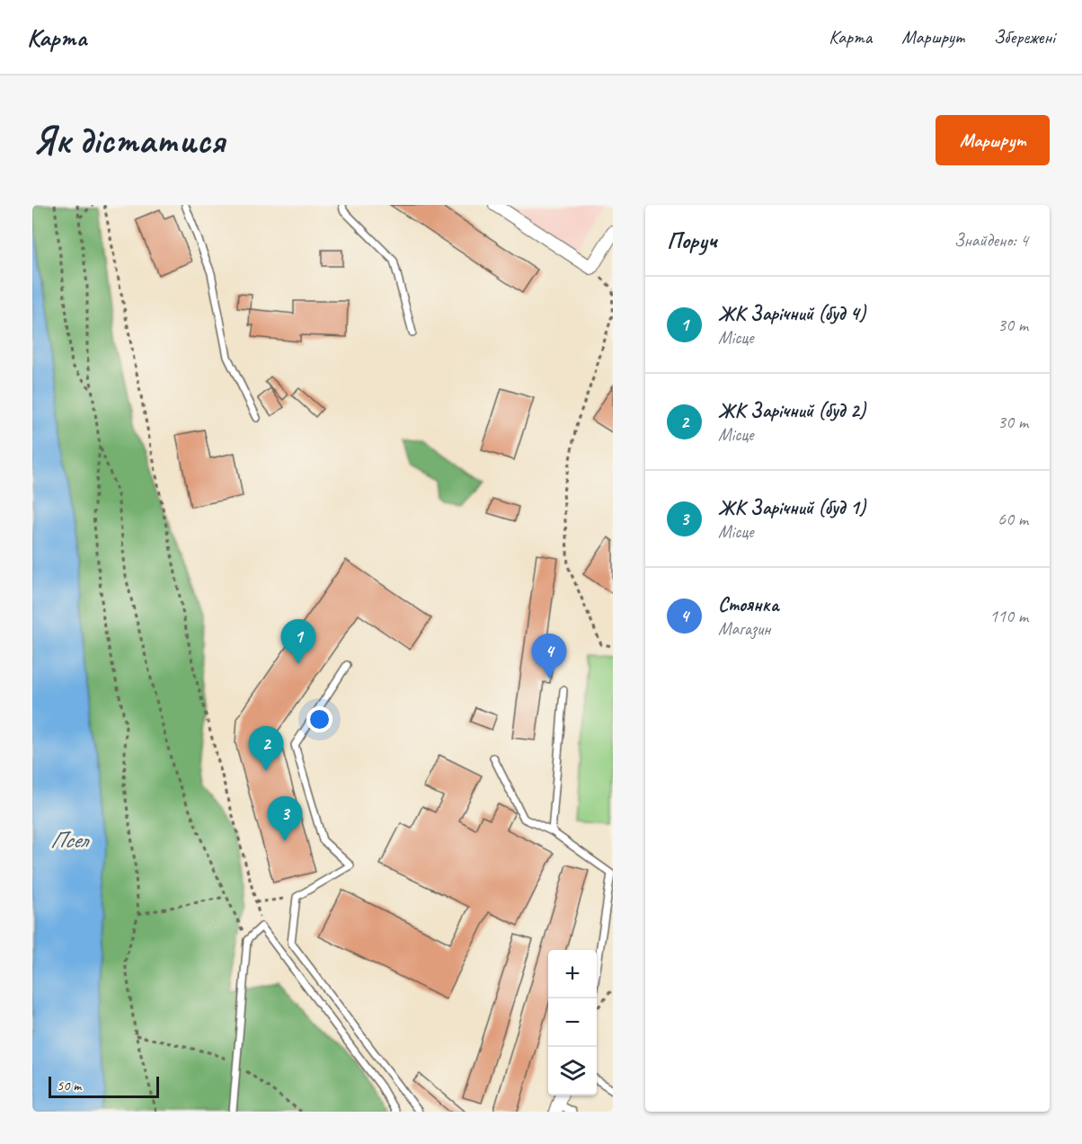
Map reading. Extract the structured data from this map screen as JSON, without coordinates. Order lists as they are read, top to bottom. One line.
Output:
{"water":["Псел"],"scale_bar":"50 m","page":{"header":"Карта","nav":["Карта","Маршрут","Збережені"],"buttons":"Маршрут","title":"Як дістатися","heading":["Поруч","Знайдено: 4"],"list":[{"mark":"1","name":"ЖК Зарічний (буд 4)","note":"Місце","value":"30 m"},{"mark":"2","name":"ЖК Зарічний (буд 2)","note":"Місце","value":"30 m"},{"mark":"3","name":"ЖК Зарічний (буд 1)","note":"Місце","value":"60 m"},{"mark":"4","name":"Стоянка","note":"Магазин","value":"110 m"}],"pins":["1","4","2","3"],"map_buttons":["+","−"],"scale":"50 m"}}
